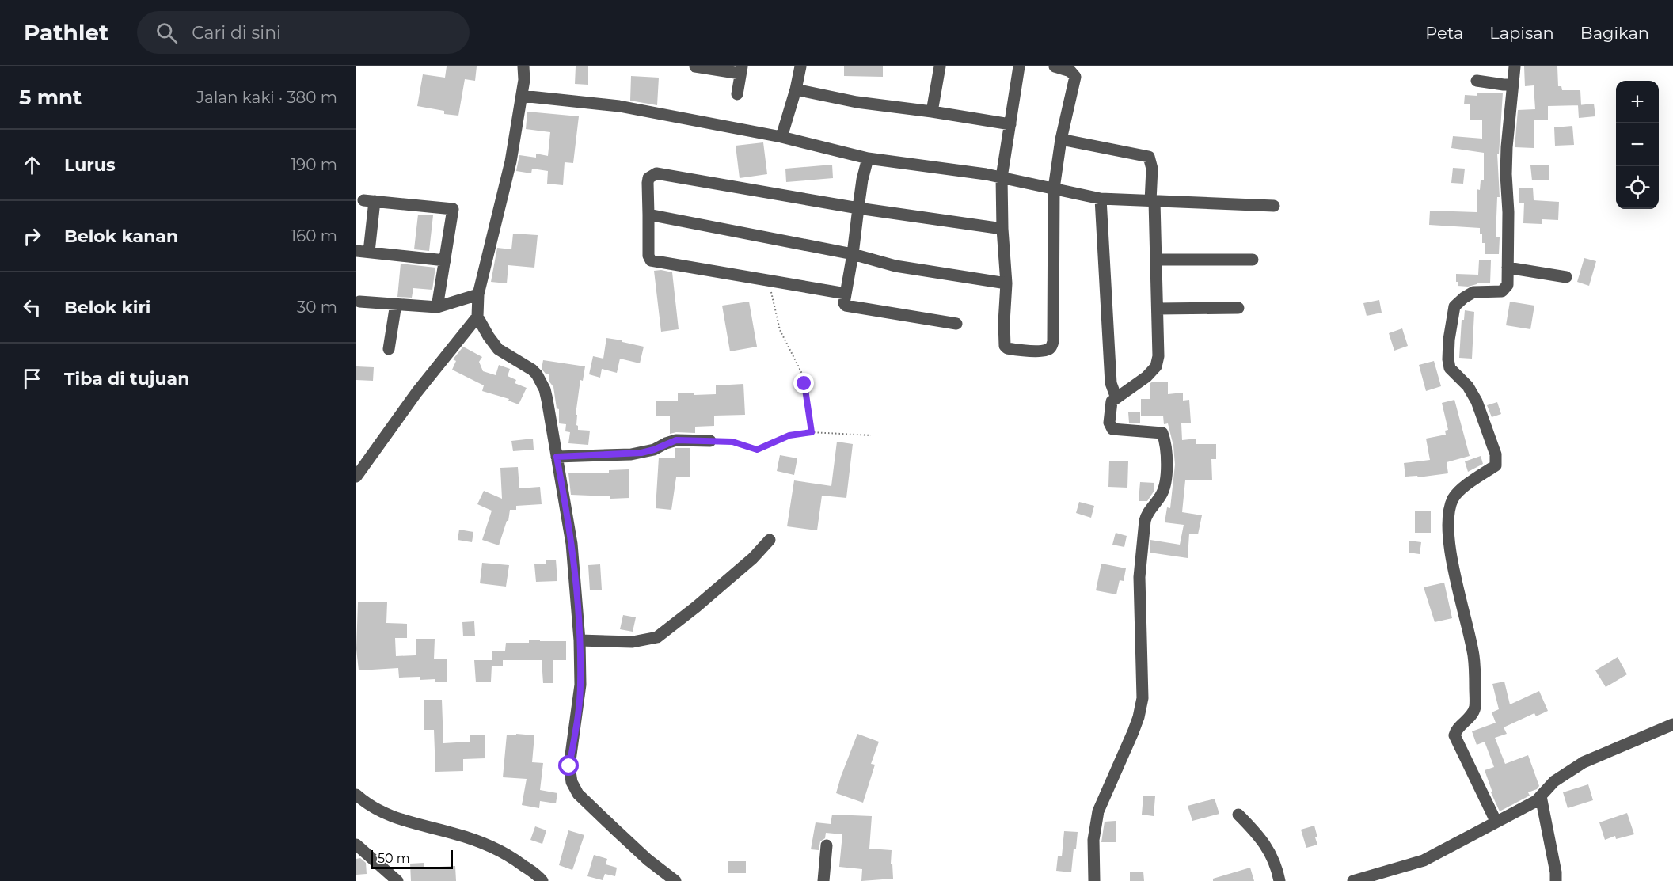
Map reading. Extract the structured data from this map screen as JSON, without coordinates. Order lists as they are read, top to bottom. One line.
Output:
{"scale_bar":"50 m","page":{"header":"Pathlet","search":"Cari di sini","nav":["Peta","Lapisan","Bagikan"],"heading":["5 mnt","Jalan kaki · 380 m"],"map_buttons":["+","−"],"list":[["Lurus","190 m"],["Belok kanan","160 m"],["Belok kiri","30 m"],"Tiba di tujuan"],"scale":"50 m"}}
